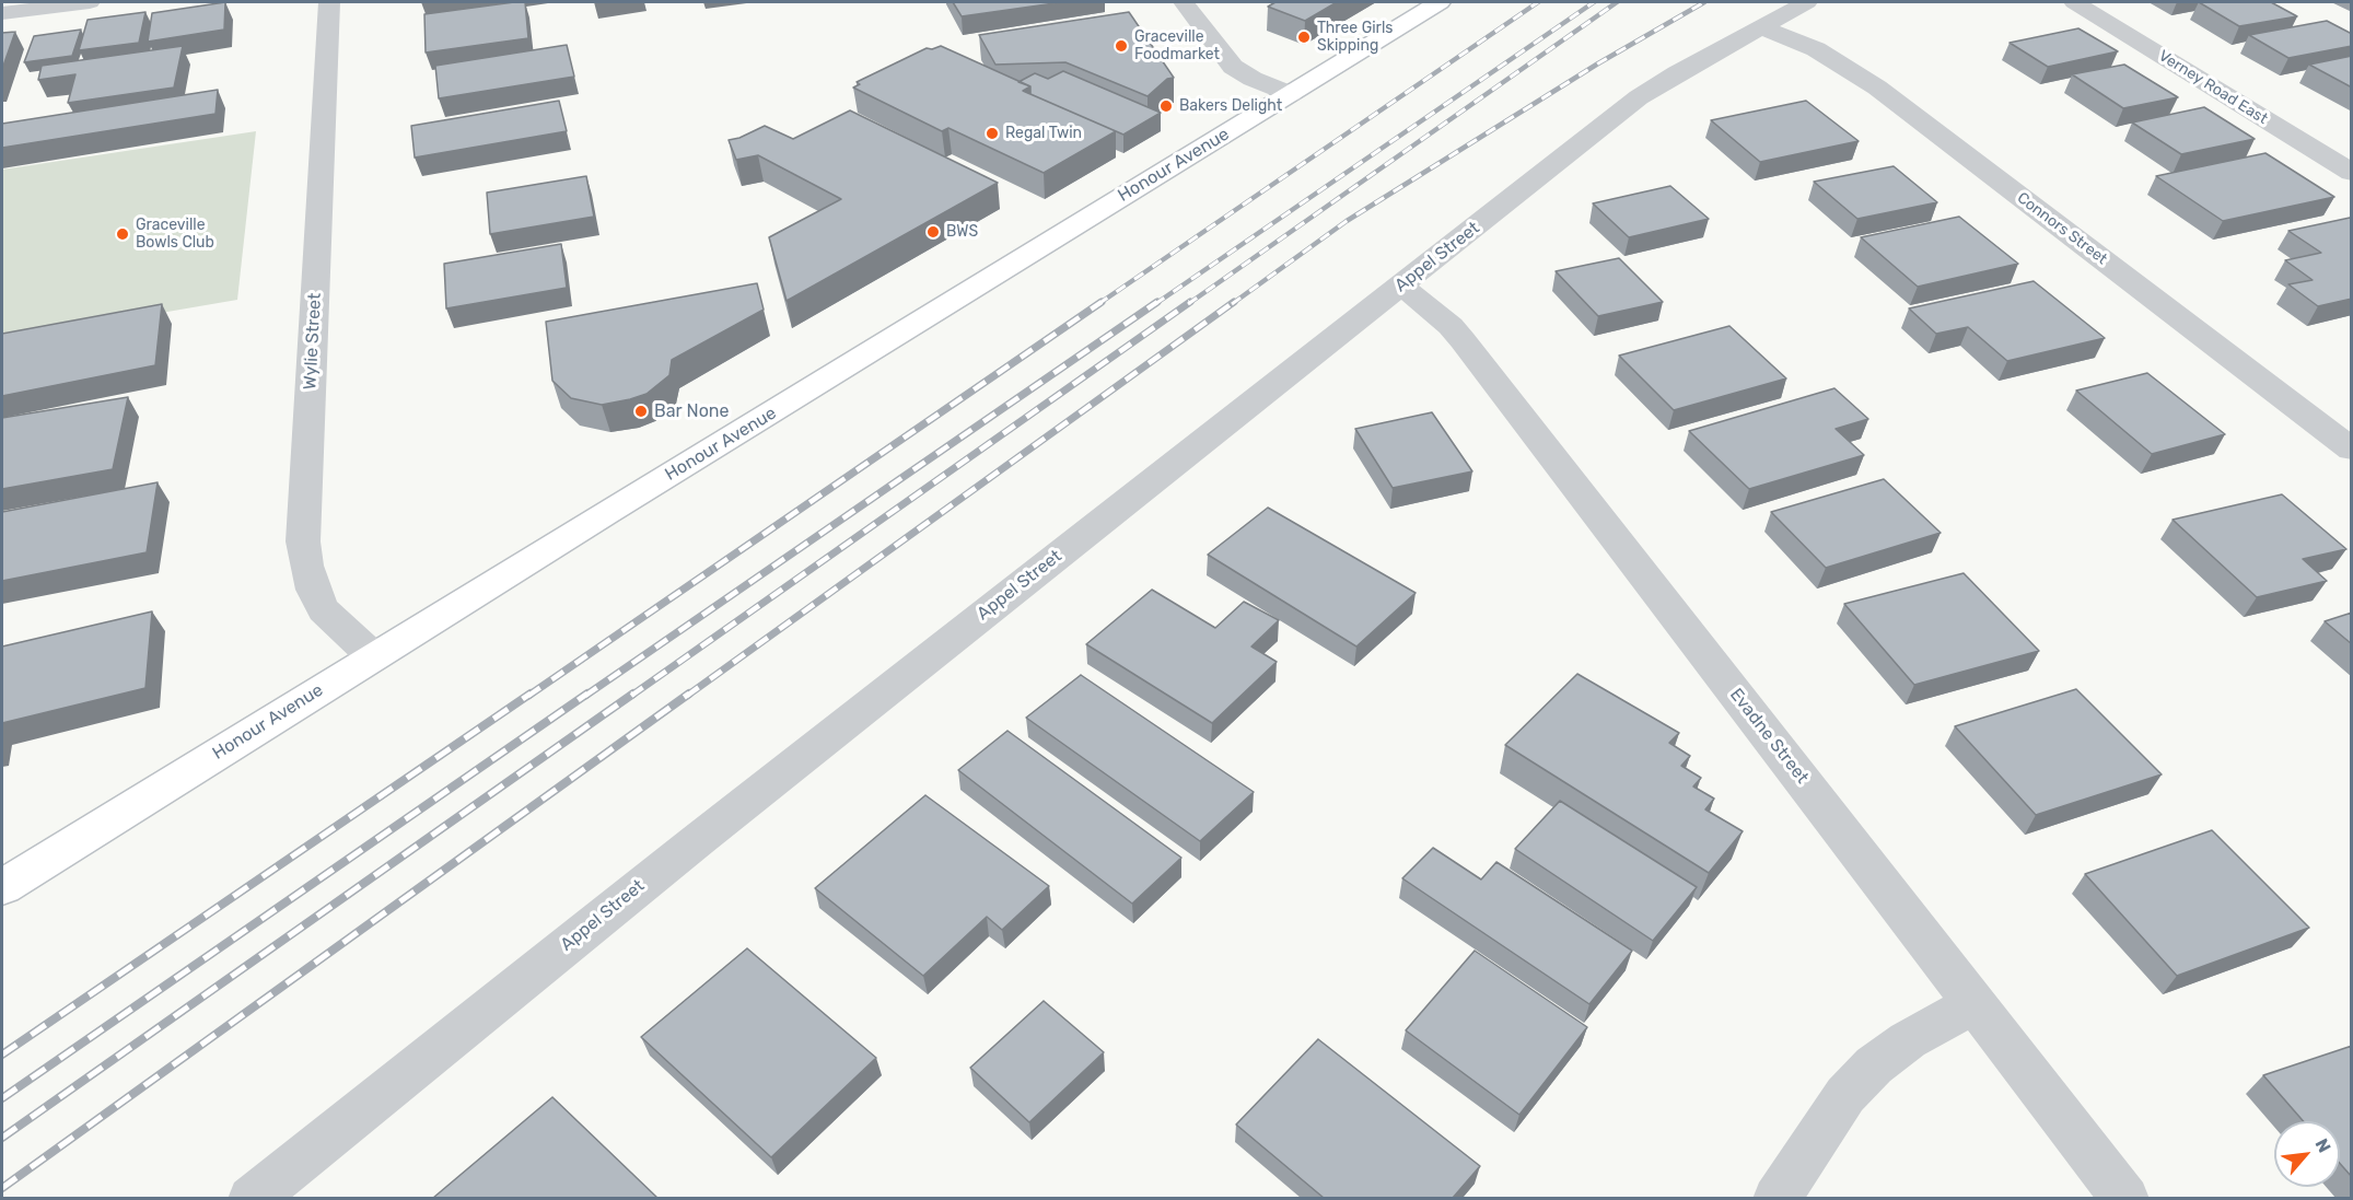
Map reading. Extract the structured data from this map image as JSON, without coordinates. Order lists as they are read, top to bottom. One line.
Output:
{"streets":{"main road":["Honour Avenue"],"street":["Verney Road East","Connors Street","Appel Street","Wylie Street","Evadne Street"]},"crossings":[["Honour Avenue","Wylie Street"],["Connors Street","Appel Street"],["Appel Street","Evadne Street"]],"places":["Three Girls Skipping","Graceville Foodmarket","Bakers Delight","Regal Twin","BWS","Graceville Bowls Club","Bar None"],"north":"top right"}
